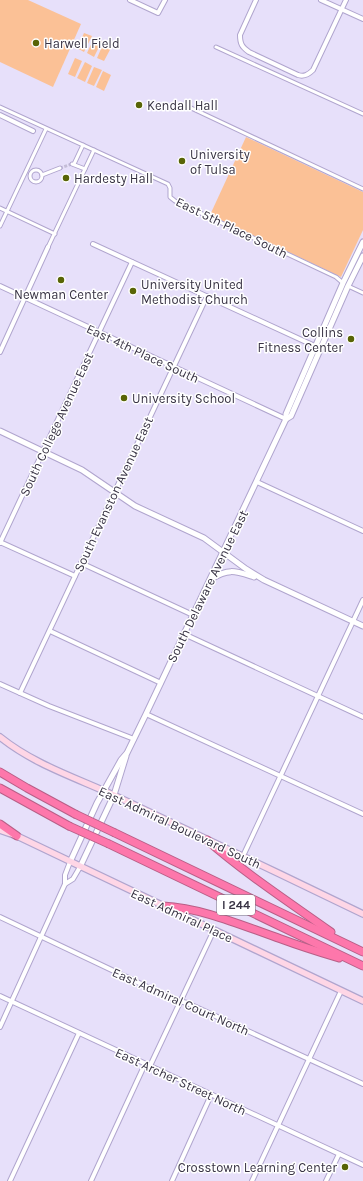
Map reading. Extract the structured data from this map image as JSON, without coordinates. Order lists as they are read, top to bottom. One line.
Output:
{"streets":{"highway":["I 244"],"main road":["East Admiral Boulevard South","East Admiral Place"],"street":["East 5th Place South","East 4th Place South","South College Avenue East","South Evanston Avenue East","South Delaware Avenue East","East Admiral Court North","East Archer Street North"]},"crossings":[["East 5th Place South","South Delaware Avenue East"],["East 4th Place South","South College Avenue East"],["East 4th Place South","South Evanston Avenue East"],["East 4th Place South","South Delaware Avenue East"],["South Delaware Avenue East","East Admiral Boulevard South"],["South Delaware Avenue East","East Admiral Place"]],"places":["Harwell Field","Kendall Hall","University of Tulsa","Hardesty Hall","Newman Center","University United Methodist Church","Collins Fitness Center","University School","Crosstown Learning Center"]}
